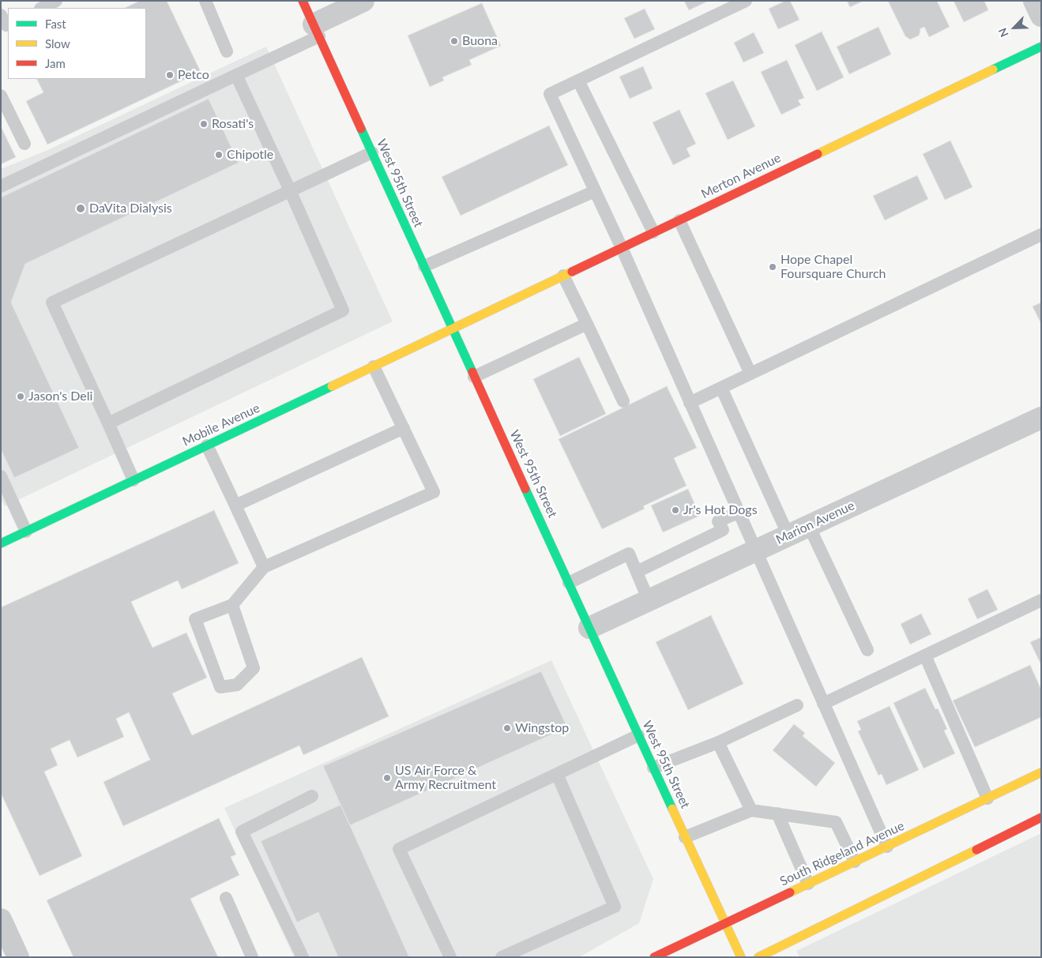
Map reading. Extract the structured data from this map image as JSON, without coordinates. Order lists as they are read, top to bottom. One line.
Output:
{"streets":{"main road":["Merton Avenue","West 95th Street","Mobile Avenue","South Ridgeland Avenue"],"street":["Marion Avenue"]},"crossings":[["Merton Avenue","West 95th Street"],["Merton Avenue","Mobile Avenue"],["West 95th Street","Mobile Avenue"],["West 95th Street","Marion Avenue"],["West 95th Street","South Ridgeland Avenue"]],"places":["Buona","Petco","Rosati's","Chipotle","DaVita Dialysis","Hope Chapel Foursquare Church","Jason's Deli","Jr's Hot Dogs","Wingstop","US Air Force & Army Recruitment"],"legend":["Fast","Slow","Jam"],"north":"bottom left"}
